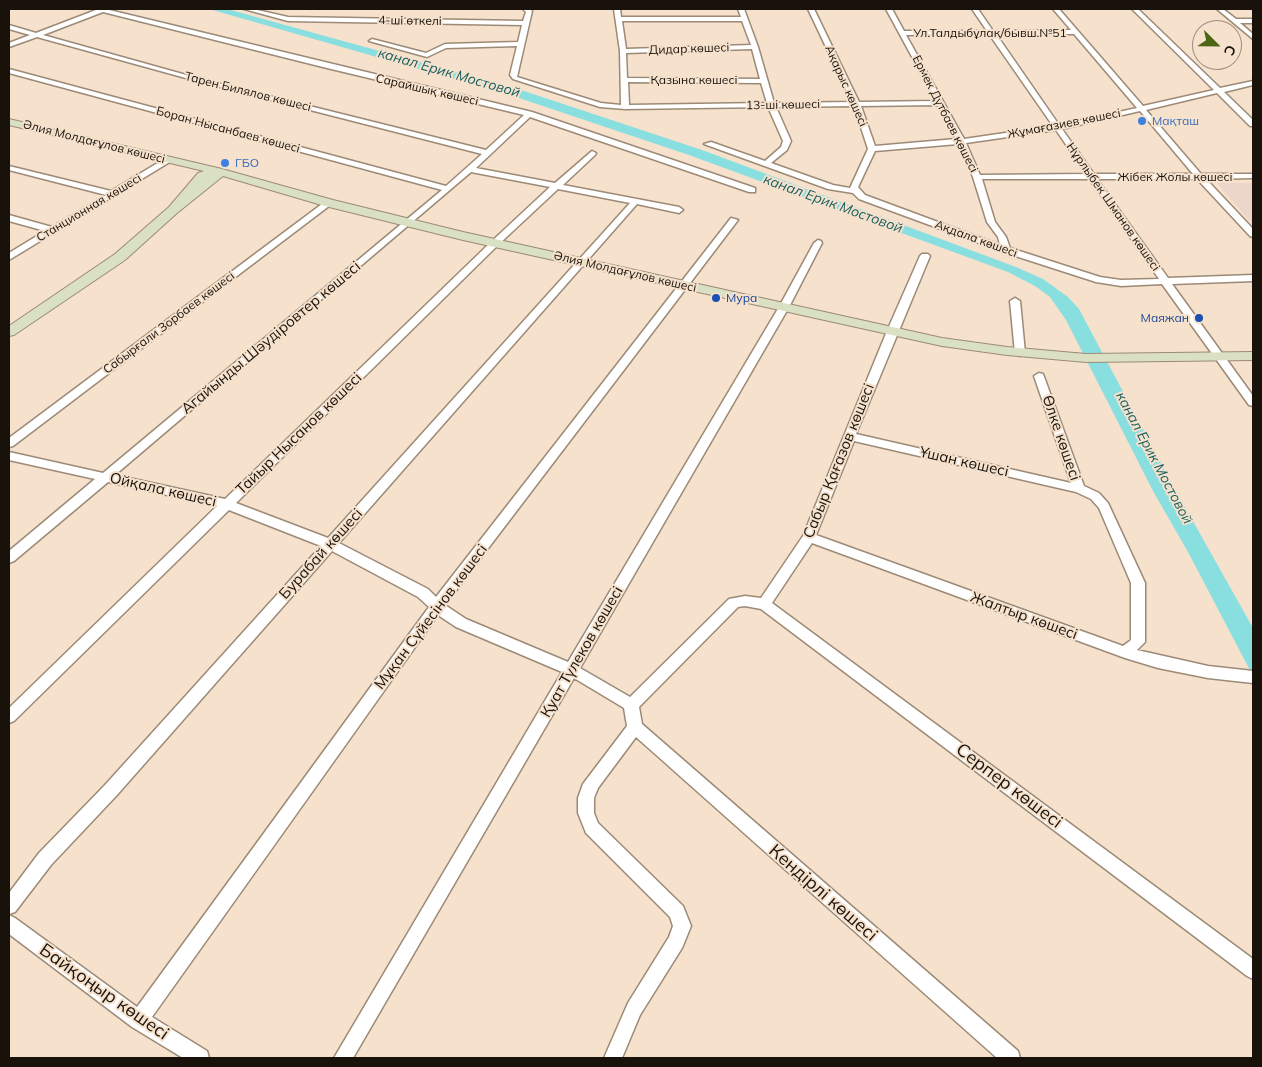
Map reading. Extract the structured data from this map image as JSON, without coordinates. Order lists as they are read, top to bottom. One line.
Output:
{"streets":{"main road":["Әлия Молдағұлов көшесі"],"street":["4-шi өткелi","Ул.Талдыбұлақ/бывш.№51","Дидар көшесі","Қазына көшесі","Ақарыс көшесi","Сарайшық көшесі","Тарен Билялов көшесі","13-ші көшесi","Ермек Дүтбаев көшесi","Жұмағазиев көшесі","Боран Нысанбаев көшесі","Жібек Жолы көшесі","Нұрлыбек Шманов көшесі","Станционная көшесі","Ақдала көшесі","Сабырғали Зорбаев көшесі","Агайынды Шәудіровтер көшесi","Тайыр Нысанов көшесi","Өлке көшесі","Сабыр Қағазов көшесі","Ұшан көшесі","Ойқала көшесі","Бурабай көшесi","Жалтыр көшесі","Мұқан Сүйесінов көшесі","Қуат Түлеков көшесі","Серпер көшесі","Кендірлі көшесі","Байқоңыр көшесi"]},"crossings":[["Ул.Талдыбұлақ/бывш.№51","Ермек Дүтбаев көшесi"],["Ул.Талдыбұлақ/бывш.№51","Нұрлыбек Шманов көшесі"],["Ақарыс көшесi","13-ші көшесi"],["Ақарыс көшесi","Жұмағазиев көшесі"],["Сарайшық көшесі","Агайынды Шәудіровтер көшесi"],["Тарен Билялов көшесі","Агайынды Шәудіровтер көшесi"],["13-ші көшесi","Ермек Дүтбаев көшесi"],["Ермек Дүтбаев көшесi","Жұмағазиев көшесі"],["Ермек Дүтбаев көшесi","Жібек Жолы көшесі"],["Ермек Дүтбаев көшесi","Ақдала көшесі"],["Жұмағазиев көшесі","Нұрлыбек Шманов көшесі"],["Боран Нысанбаев көшесі","Агайынды Шәудіровтер көшесi"],["Әлия Молдағұлов көшесі","Нұрлыбек Шманов көшесі"],["Әлия Молдағұлов көшесі","Станционная көшесі"],["Әлия Молдағұлов көшесі","Сабырғали Зорбаев көшесі"],["Әлия Молдағұлов көшесі","Агайынды Шәудіровтер көшесi"],["Әлия Молдағұлов көшесі","Тайыр Нысанов көшесi"],["Әлия Молдағұлов көшесі","Сабыр Қағазов көшесі"],["Әлия Молдағұлов көшесі","Бурабай көшесi"],["Әлия Молдағұлов көшесі","Мұқан Сүйесінов көшесі"],["Әлия Молдағұлов көшесі","Қуат Түлеков көшесі"],["Жібек Жолы көшесі","Нұрлыбек Шманов көшесі"],["Нұрлыбек Шманов көшесі","Ақдала көшесі"],["Агайынды Шәудіровтер көшесi","Ойқала көшесі"],["Тайыр Нысанов көшесi","Ойқала көшесі"],["Өлке көшесі","Ұшан көшесі"],["Өлке көшесі","Жалтыр көшесі"],["Сабыр Қағазов көшесі","Ұшан көшесі"],["Сабыр Қағазов көшесі","Жалтыр көшесі"],["Сабыр Қағазов көшесі","Серпер көшесі"],["Ойқала көшесі","Бурабай көшесi"],["Ойқала көшесі","Мұқан Сүйесінов көшесі"],["Ойқала көшесі","Қуат Түлеков көшесі"],["Мұқан Сүйесінов көшесі","Байқоңыр көшесi"]],"water":["канал Ерик Мостовой"],"places":["Мақташ","ГБО","Мура","Маяжан"],"north":"bottom right"}
